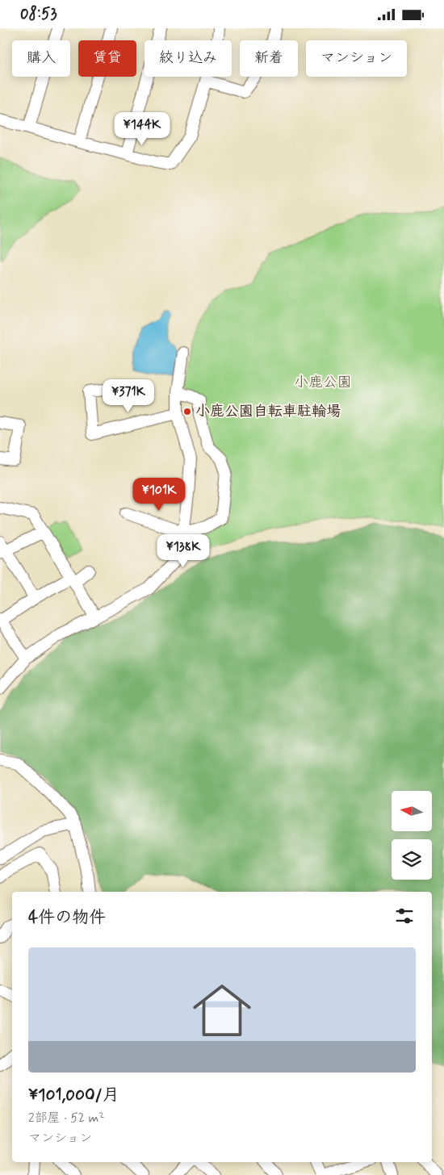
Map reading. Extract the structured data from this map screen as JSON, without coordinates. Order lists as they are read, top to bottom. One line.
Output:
{"parks":["小鹿公園"],"places":["小鹿公園自転車駐輪場"],"north":"left","page":{"status":"08:53","chip":["購入","賃貸","絞り込み","新着","マンション"],"price":["¥144K","¥371K","¥101K","¥138K"],"heading":"4件の物件","list":[{"name":"¥101,000/月","note":"2部屋 · 52 m² · マンション"}]}}
